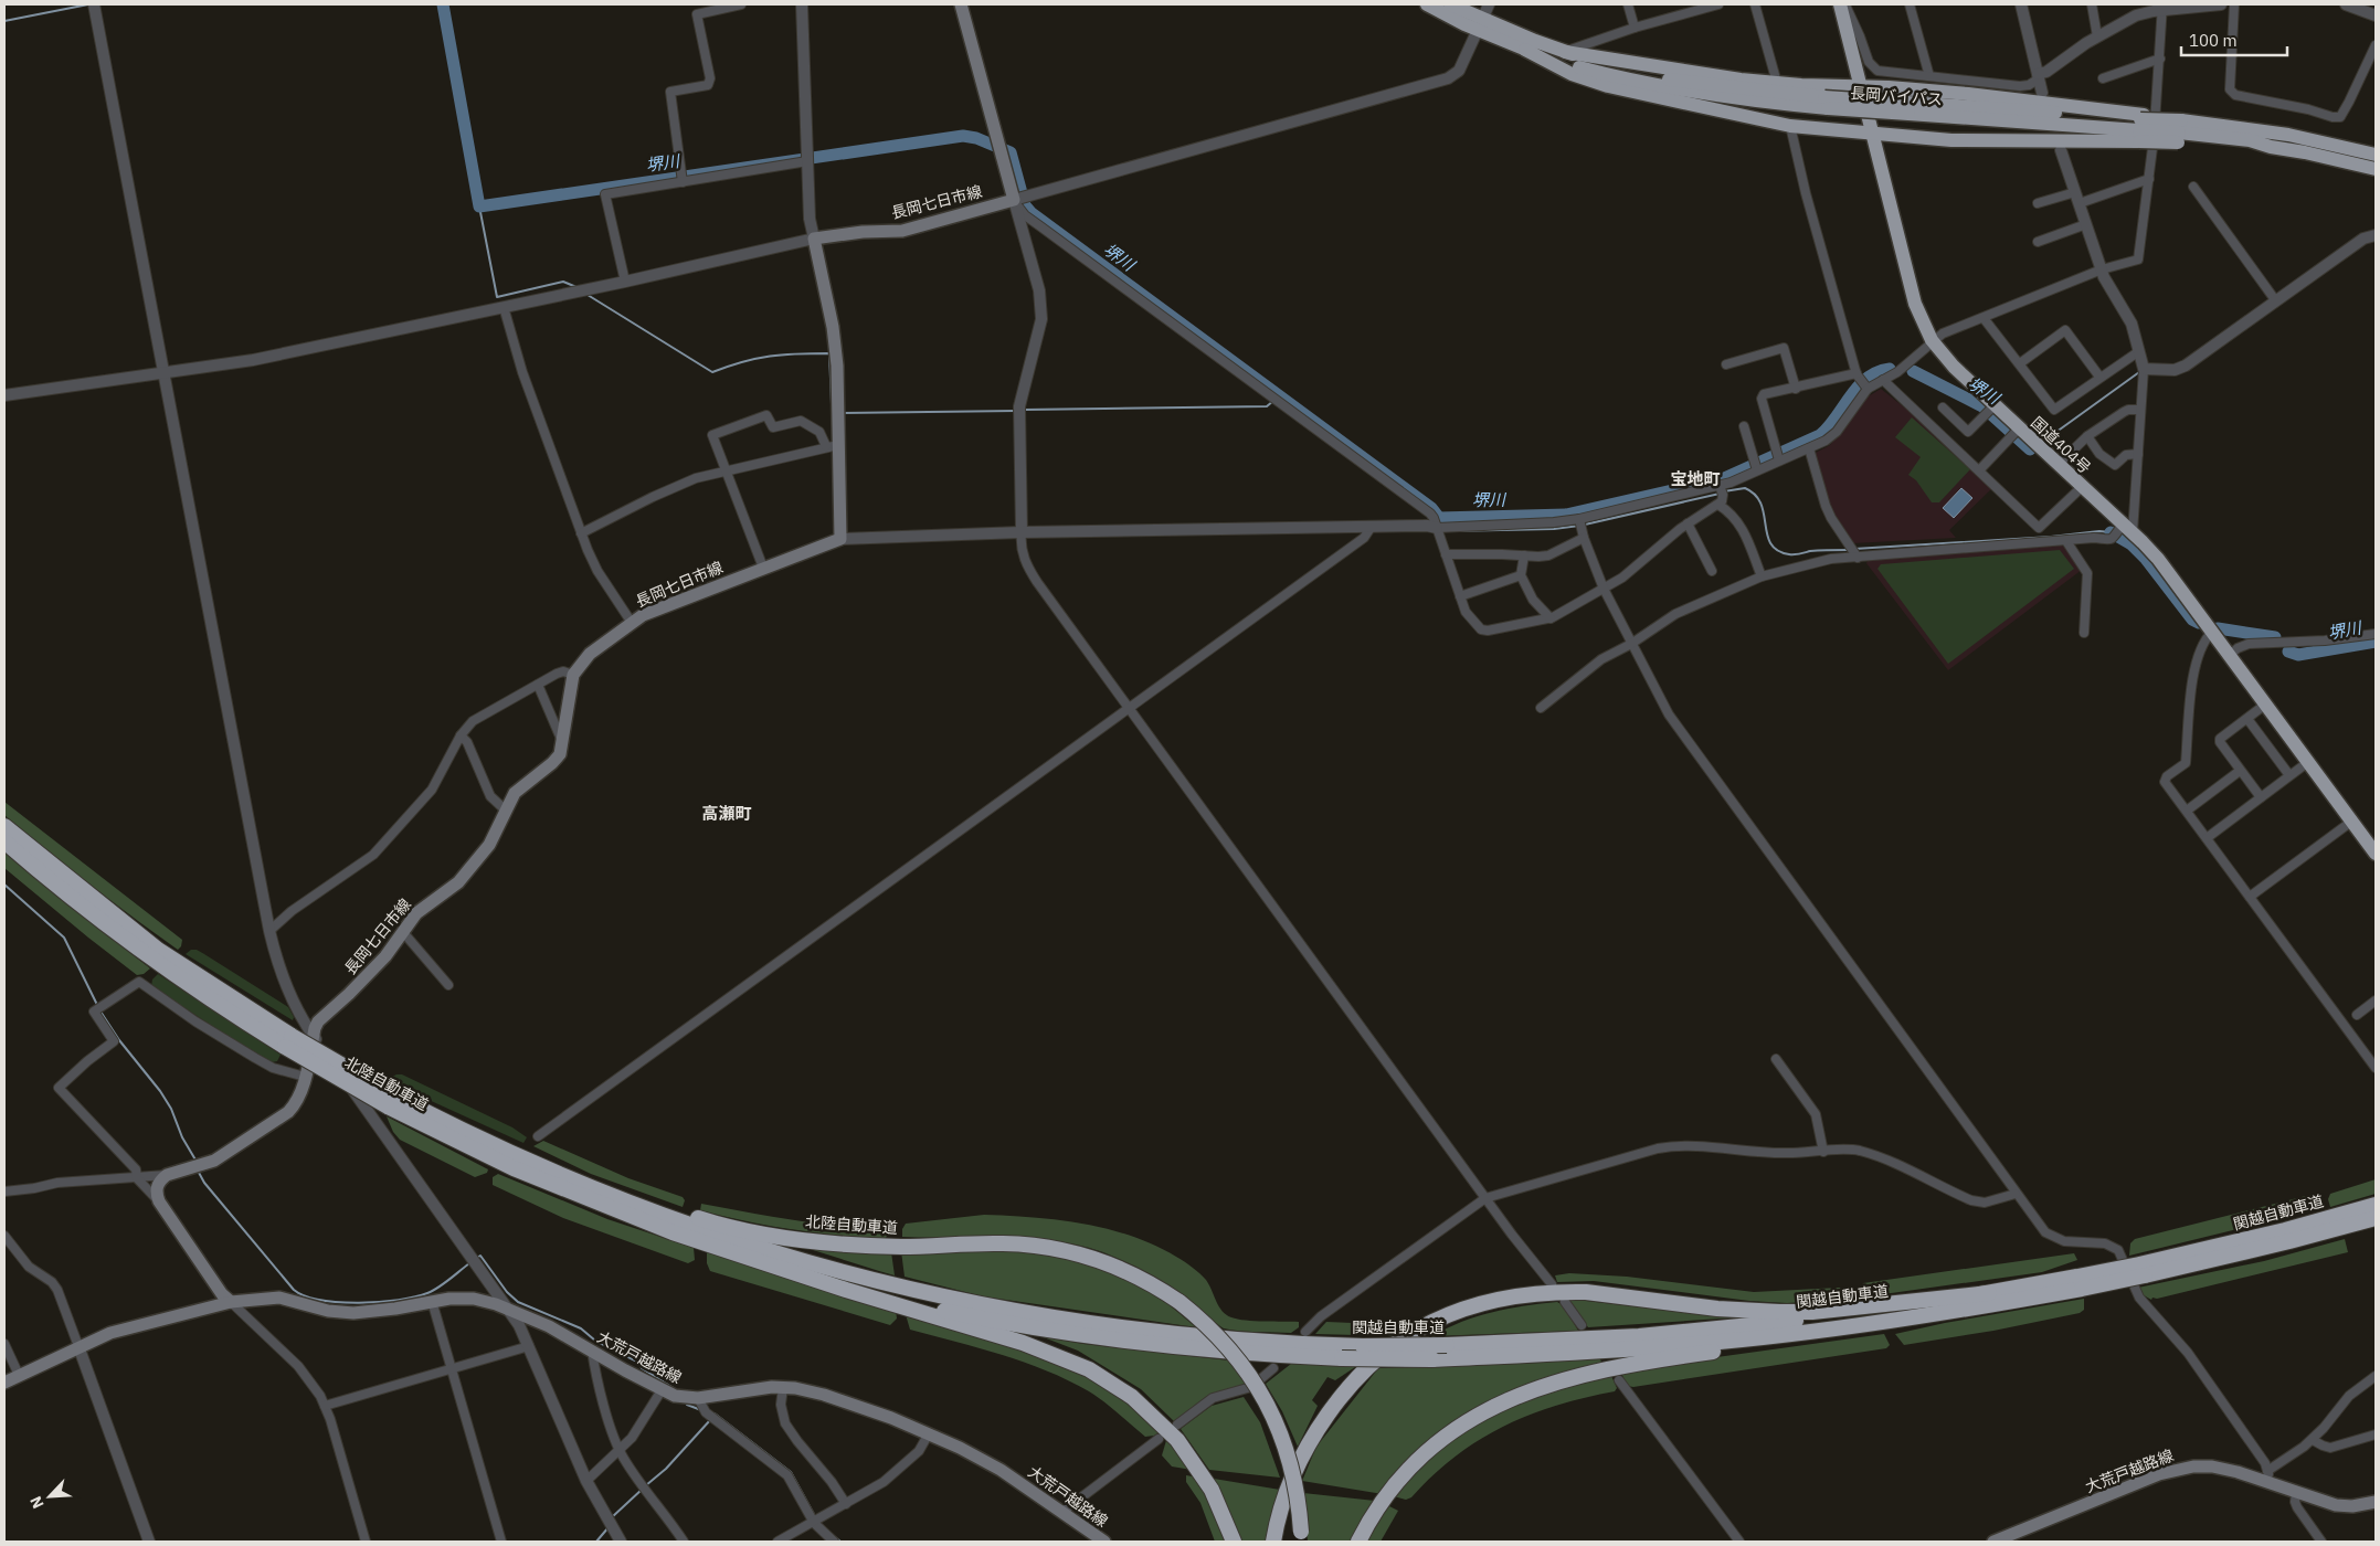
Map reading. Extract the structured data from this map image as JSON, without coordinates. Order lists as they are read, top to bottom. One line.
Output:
{"streets":{"highway":["長岡バイパス","国道404号","北陸自動車道","関越自動車道"],"main road":["長岡七日市線","大荒戸越路線"]},"crossings":[["北陸自動車道","関越自動車道"]],"districts":["宝地町","高瀬町"],"water":["堺川"],"scale_bar":"100 m","north":"bottom left"}
